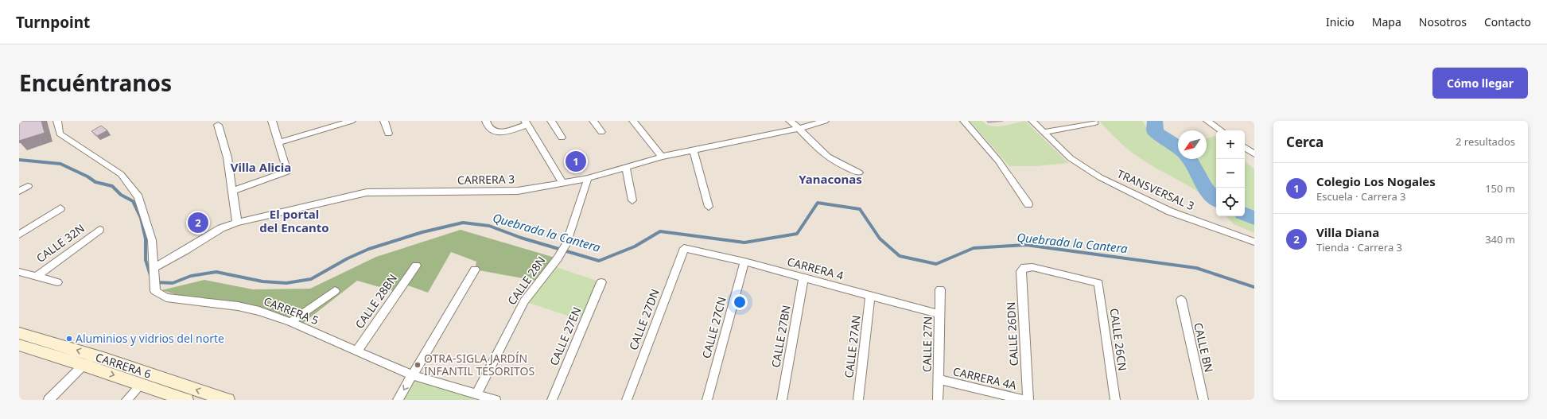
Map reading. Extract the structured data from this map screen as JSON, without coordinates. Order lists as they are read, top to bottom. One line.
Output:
{"streets":{"main road":["CARRERA 6"],"street":["CARRERA 3","TRANSVERSAL 3","CALLE 32N","CARRERA 4","CALLE 28N","CALLE 28BN","CARRERA 5","CALLE 27DN","CALLE 27CN","CALLE 26DN","CALLE 27EN","CALLE 27BN","CALLE 26CN","CALLE 27N","CALLE 27AN","CALLE BN","CARRERA 4A"]},"crossings":[["CARRERA 3","CALLE 28N"],["CARRERA 3","CARRERA 5"],["CARRERA 4","CALLE 27DN"],["CARRERA 4","CALLE 27CN"],["CARRERA 4","CALLE 27BN"],["CARRERA 4","CALLE 27N"],["CARRERA 4","CALLE 27AN"],["CALLE 28N","CARRERA 5"],["CALLE 28BN","CARRERA 5"],["CALLE 26DN","CALLE 26CN"],["CALLE 27N","CARRERA 4A"]],"districts":["Villa Alicia","Yanaconas","El portal del Encanto"],"water":["Quebrada la Cantera"],"places":["Aluminios y vidrios del norte","OTRA-SIGLA JARDÍN INFANTIL TESORITOS"],"north":"bottom left","page":{"header":"Turnpoint","nav":["Inicio","Mapa","Nosotros","Contacto"],"title":"Encuéntranos","buttons":"Cómo llegar","heading":["Cerca","2 resultados"],"map_buttons":["+","−"],"pins":["1","2"],"list":[{"mark":"1","name":"Colegio Los Nogales","note":"Escuela · Carrera 3","value":"150 m"},{"mark":"2","name":"Villa Diana","note":"Tienda · Carrera 3","value":"340 m"}]}}
